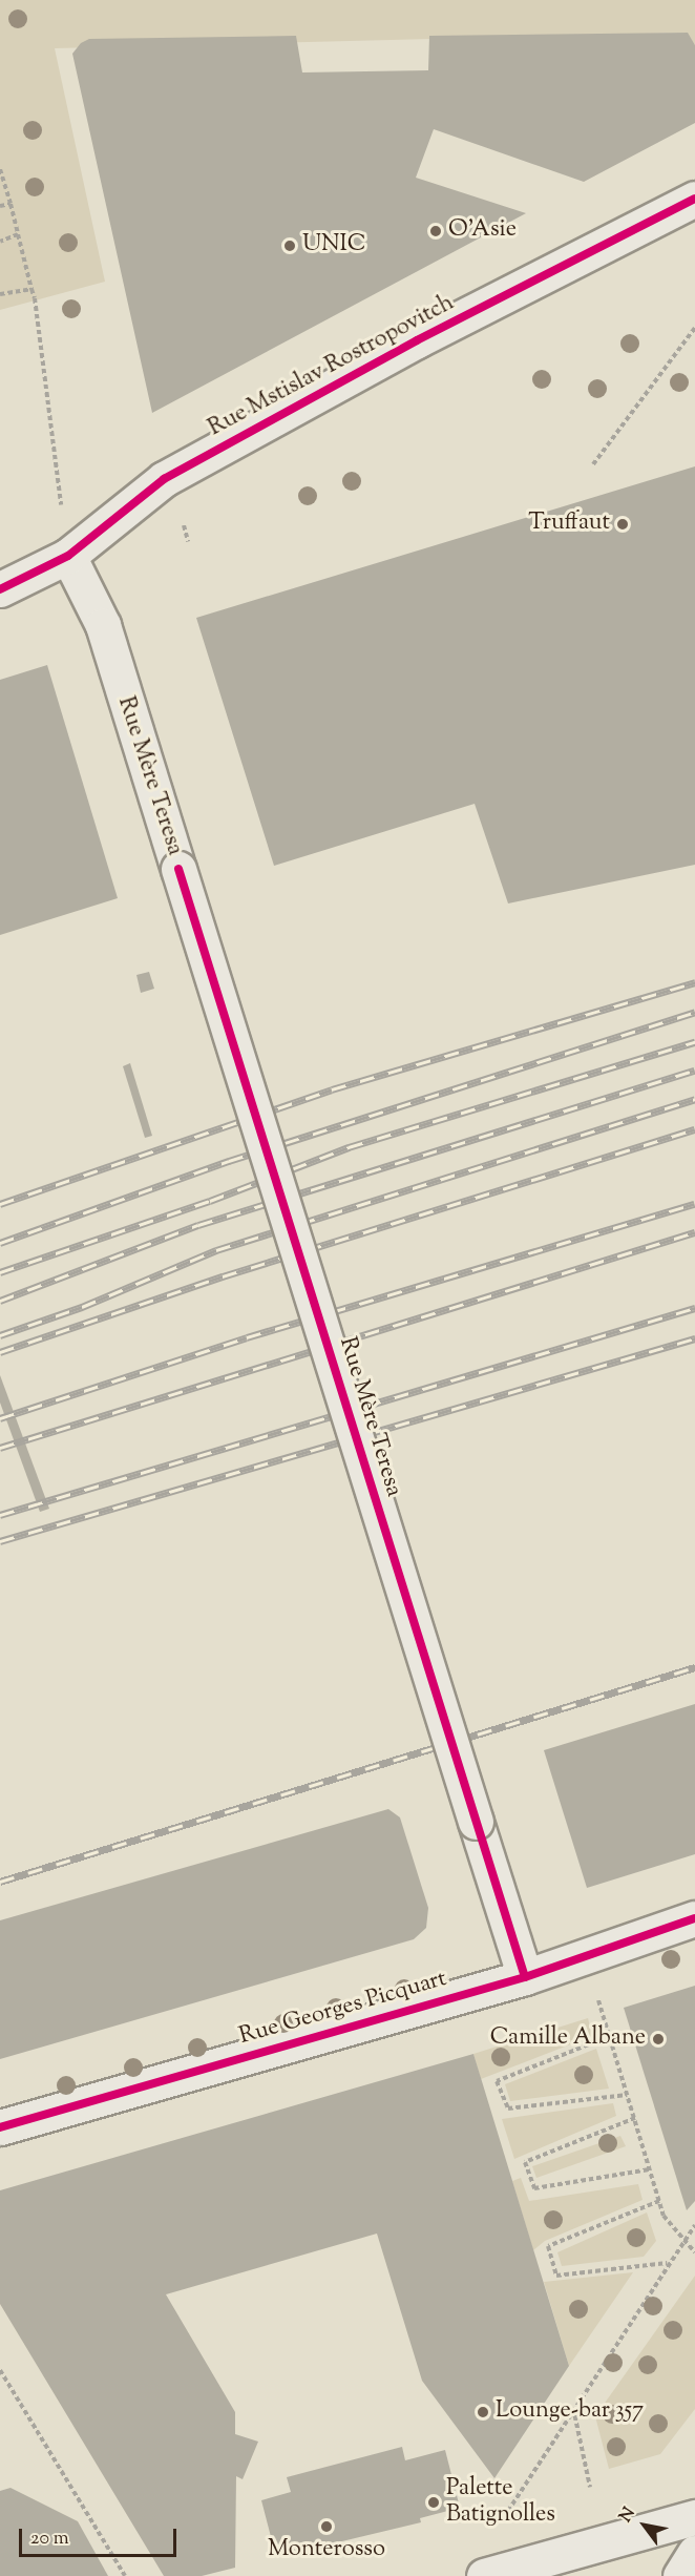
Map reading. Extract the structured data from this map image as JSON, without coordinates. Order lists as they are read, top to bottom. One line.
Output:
{"streets":{"street":["Rue Mstislav Rostropovitch","Rue Mère Teresa","Rue Georges Picquart"]},"crossings":[["Rue Mstislav Rostropovitch","Rue Mère Teresa"],["Rue Mère Teresa","Rue Georges Picquart"]],"places":["O'Asie","UNIC","Truffaut","Camille Albane","Lounge-bar 357","Palette Batignolles","Monterosso"],"scale_bar":"20 m","north":"top left"}
